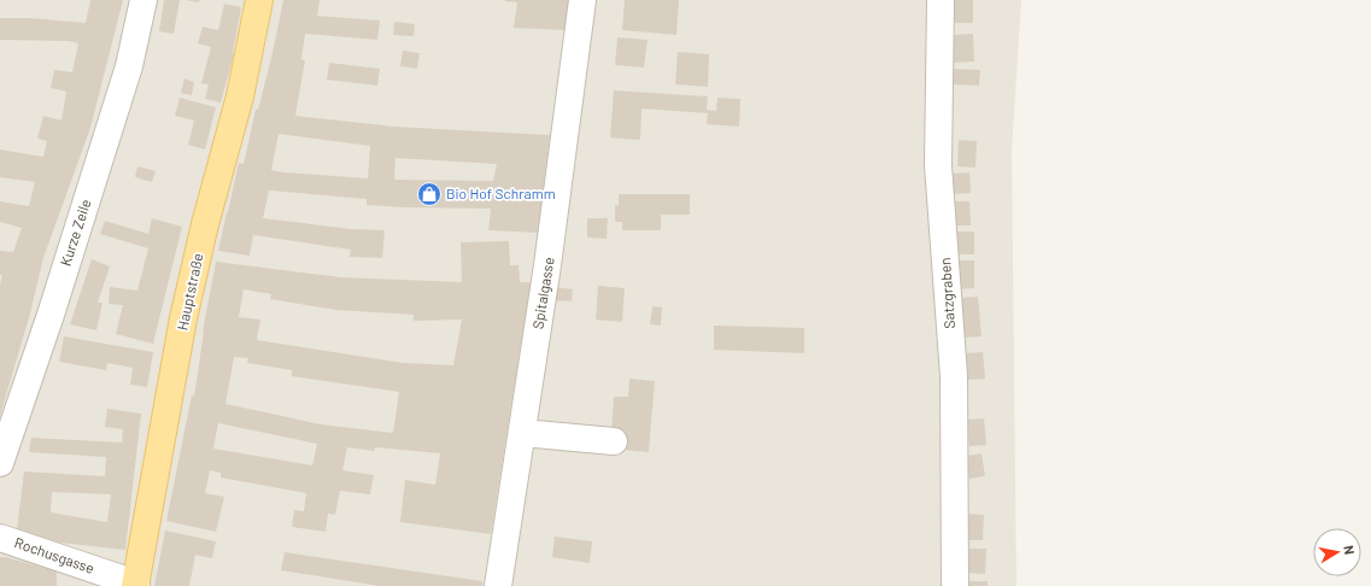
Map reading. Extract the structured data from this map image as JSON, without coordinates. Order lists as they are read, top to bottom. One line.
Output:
{"streets":{"main road":["Hauptstraße"],"street":["Kurze Zeile","Spitalgasse","Satzgraben","Rochusgasse"]},"crossings":[["Hauptstraße","Rochusgasse"]],"places":{"shop":["Bio Hof Schramm"]},"north":"right"}
